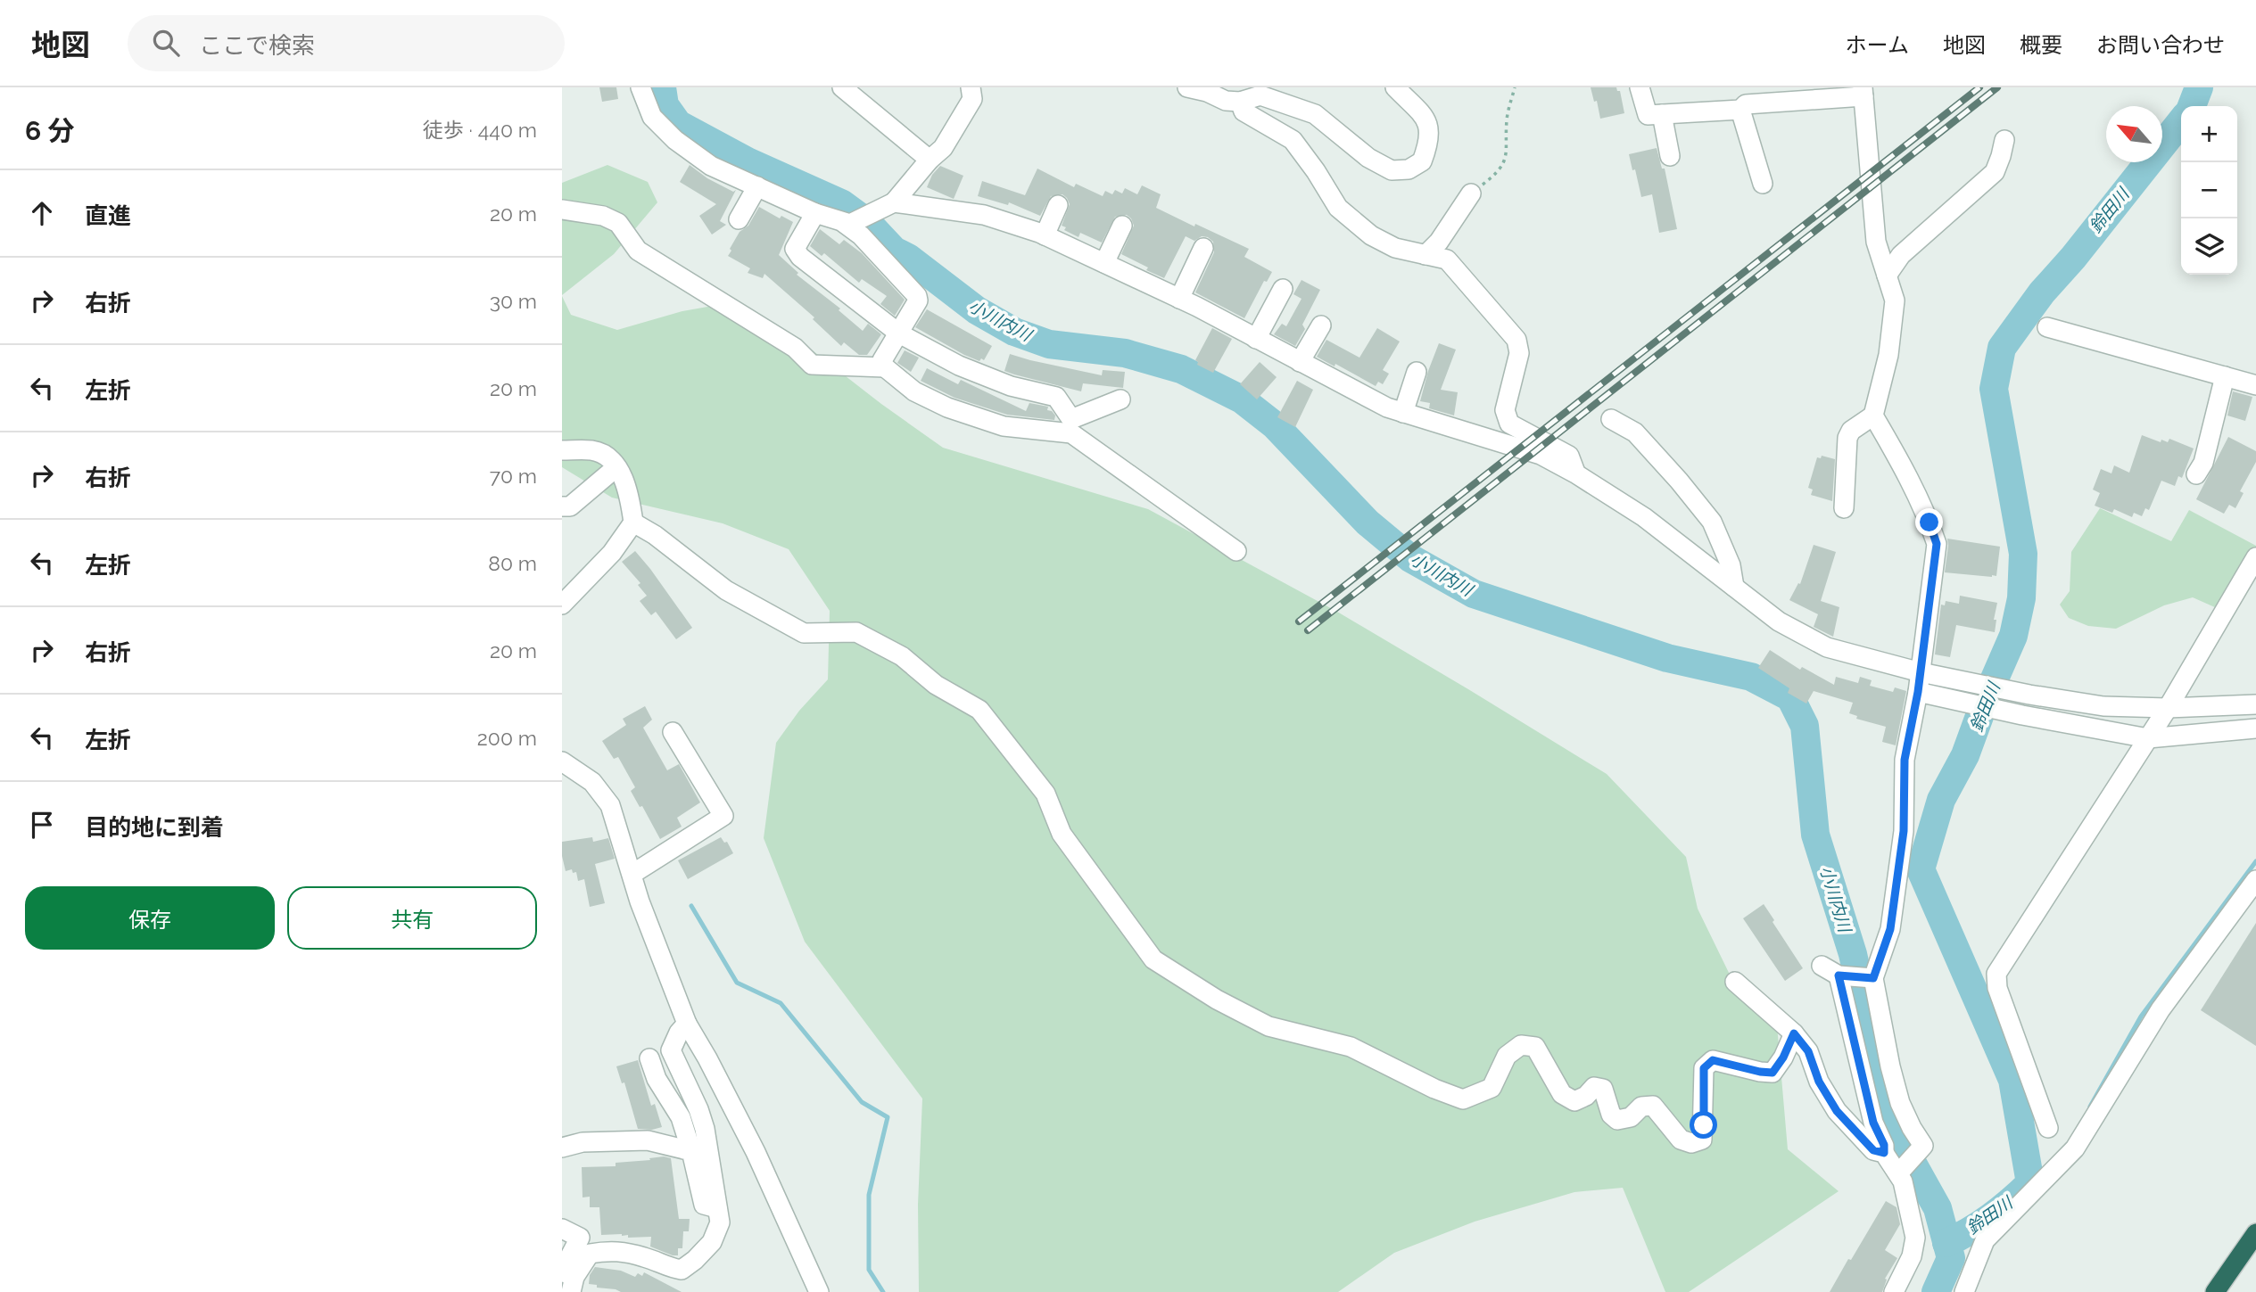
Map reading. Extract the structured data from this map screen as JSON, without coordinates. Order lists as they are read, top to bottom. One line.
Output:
{"water":["鈴田川","小川内川"],"north":"top left","page":{"header":"地図","search":"ここで検索","nav":["ホーム","地図","概要","お問い合わせ"],"heading":["6 分","徒歩 · 440 m"],"map_buttons":["+","−"],"list":[["直進","20 m"],["右折","30 m"],["左折","20 m"],["右折","70 m"],["左折","80 m"],["右折","20 m"],["左折","200 m"],"目的地に到着"],"buttons":["保存","共有"]}}
